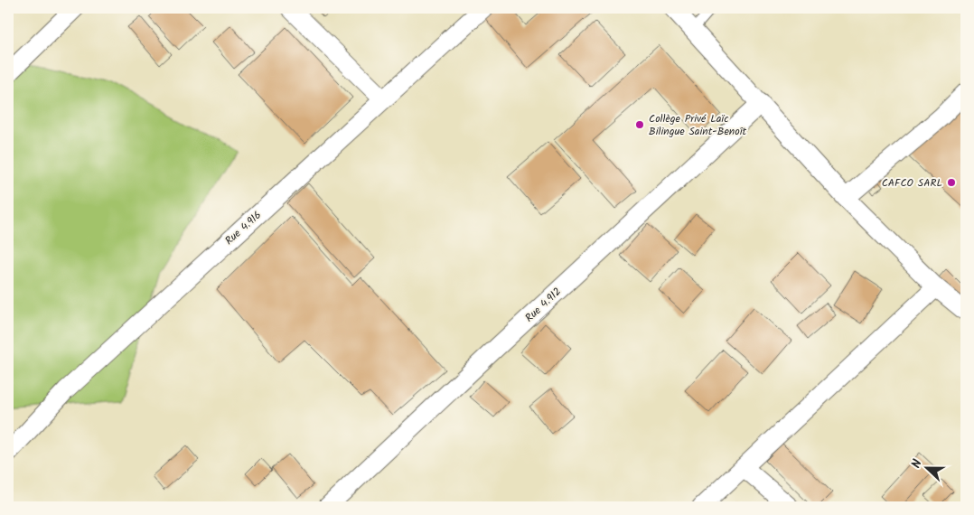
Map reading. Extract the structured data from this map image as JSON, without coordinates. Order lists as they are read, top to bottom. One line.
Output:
{"streets":{"street":["Rue 4.916","Rue 4.912"]},"places":["Collège Privé Laïc Bilingue Saint-Benoît","CAFCO SARL"],"north":"left"}
